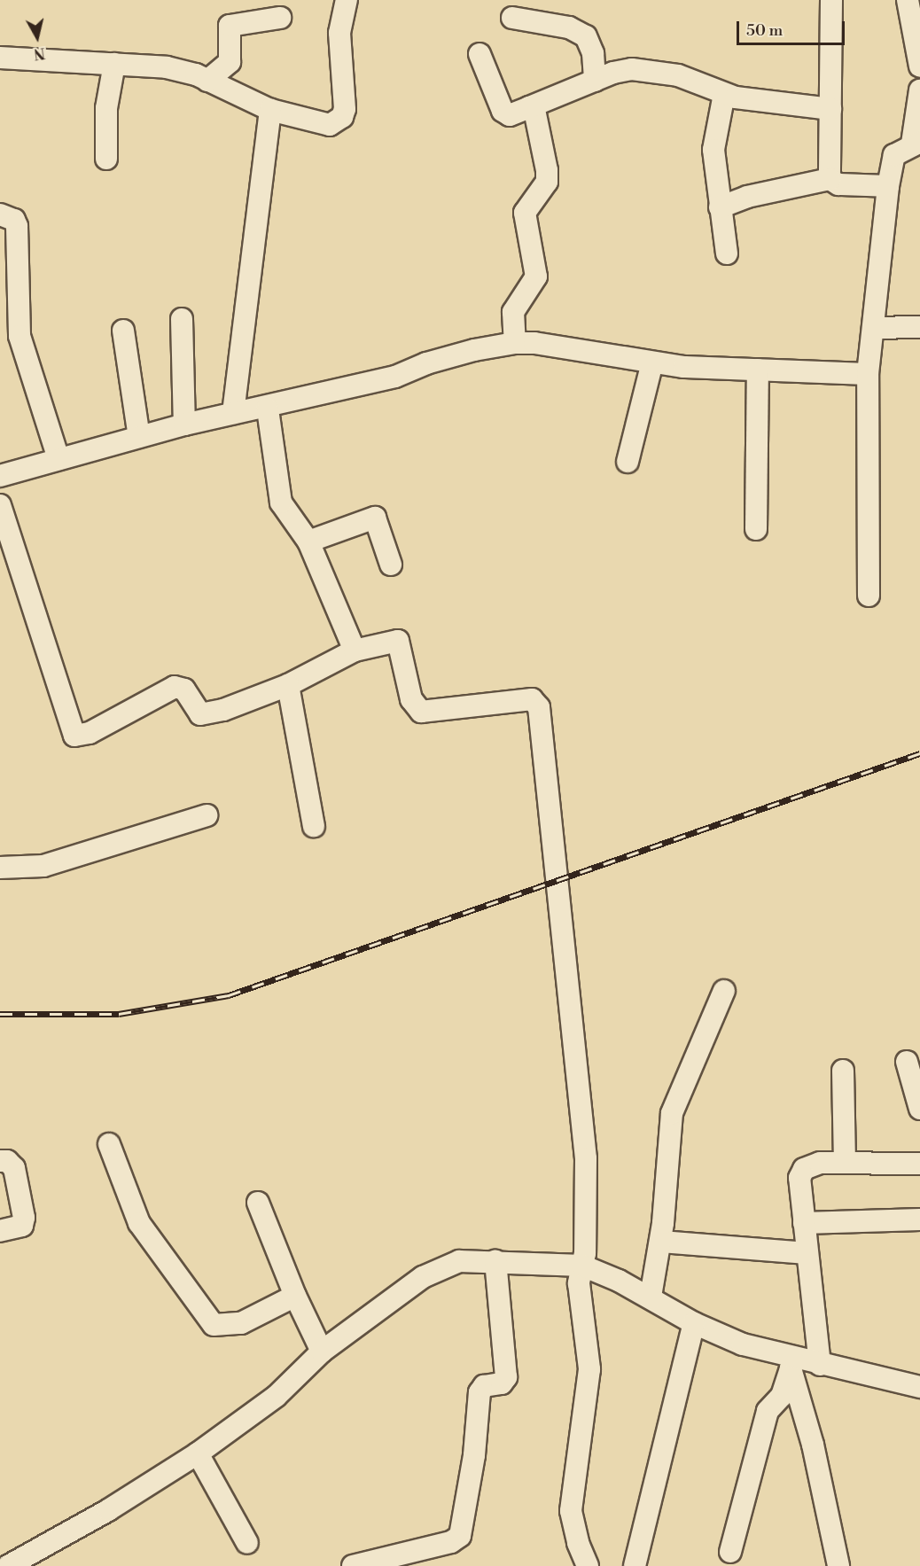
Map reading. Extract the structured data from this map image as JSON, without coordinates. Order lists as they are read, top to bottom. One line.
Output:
{"scale_bar":"50 m","north":"bottom"}
